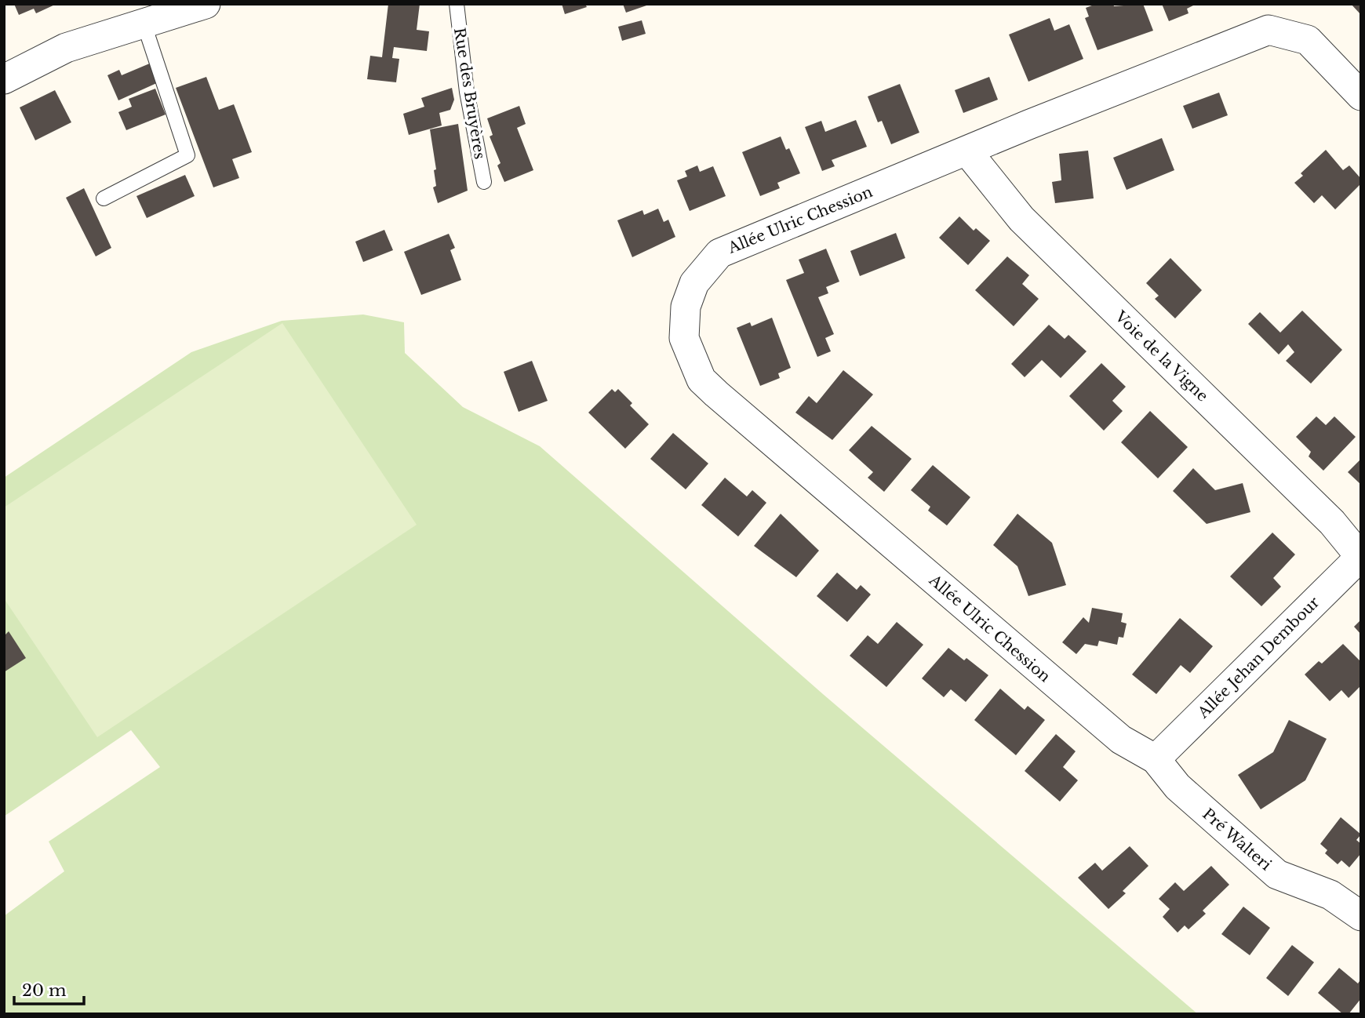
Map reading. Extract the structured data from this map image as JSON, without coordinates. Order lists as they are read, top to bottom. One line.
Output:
{"streets":{"street":["Allée Ulric Chession","Voie de la Vigne","Allée Jehan Dembour","Pré Walteri"],"lane":["Rue des Bruyères"]},"crossings":[["Allée Ulric Chession","Voie de la Vigne"],["Allée Ulric Chession","Allée Jehan Dembour"],["Allée Ulric Chession","Pré Walteri"],["Voie de la Vigne","Allée Jehan Dembour"],["Allée Jehan Dembour","Pré Walteri"]],"scale_bar":"20 m"}
